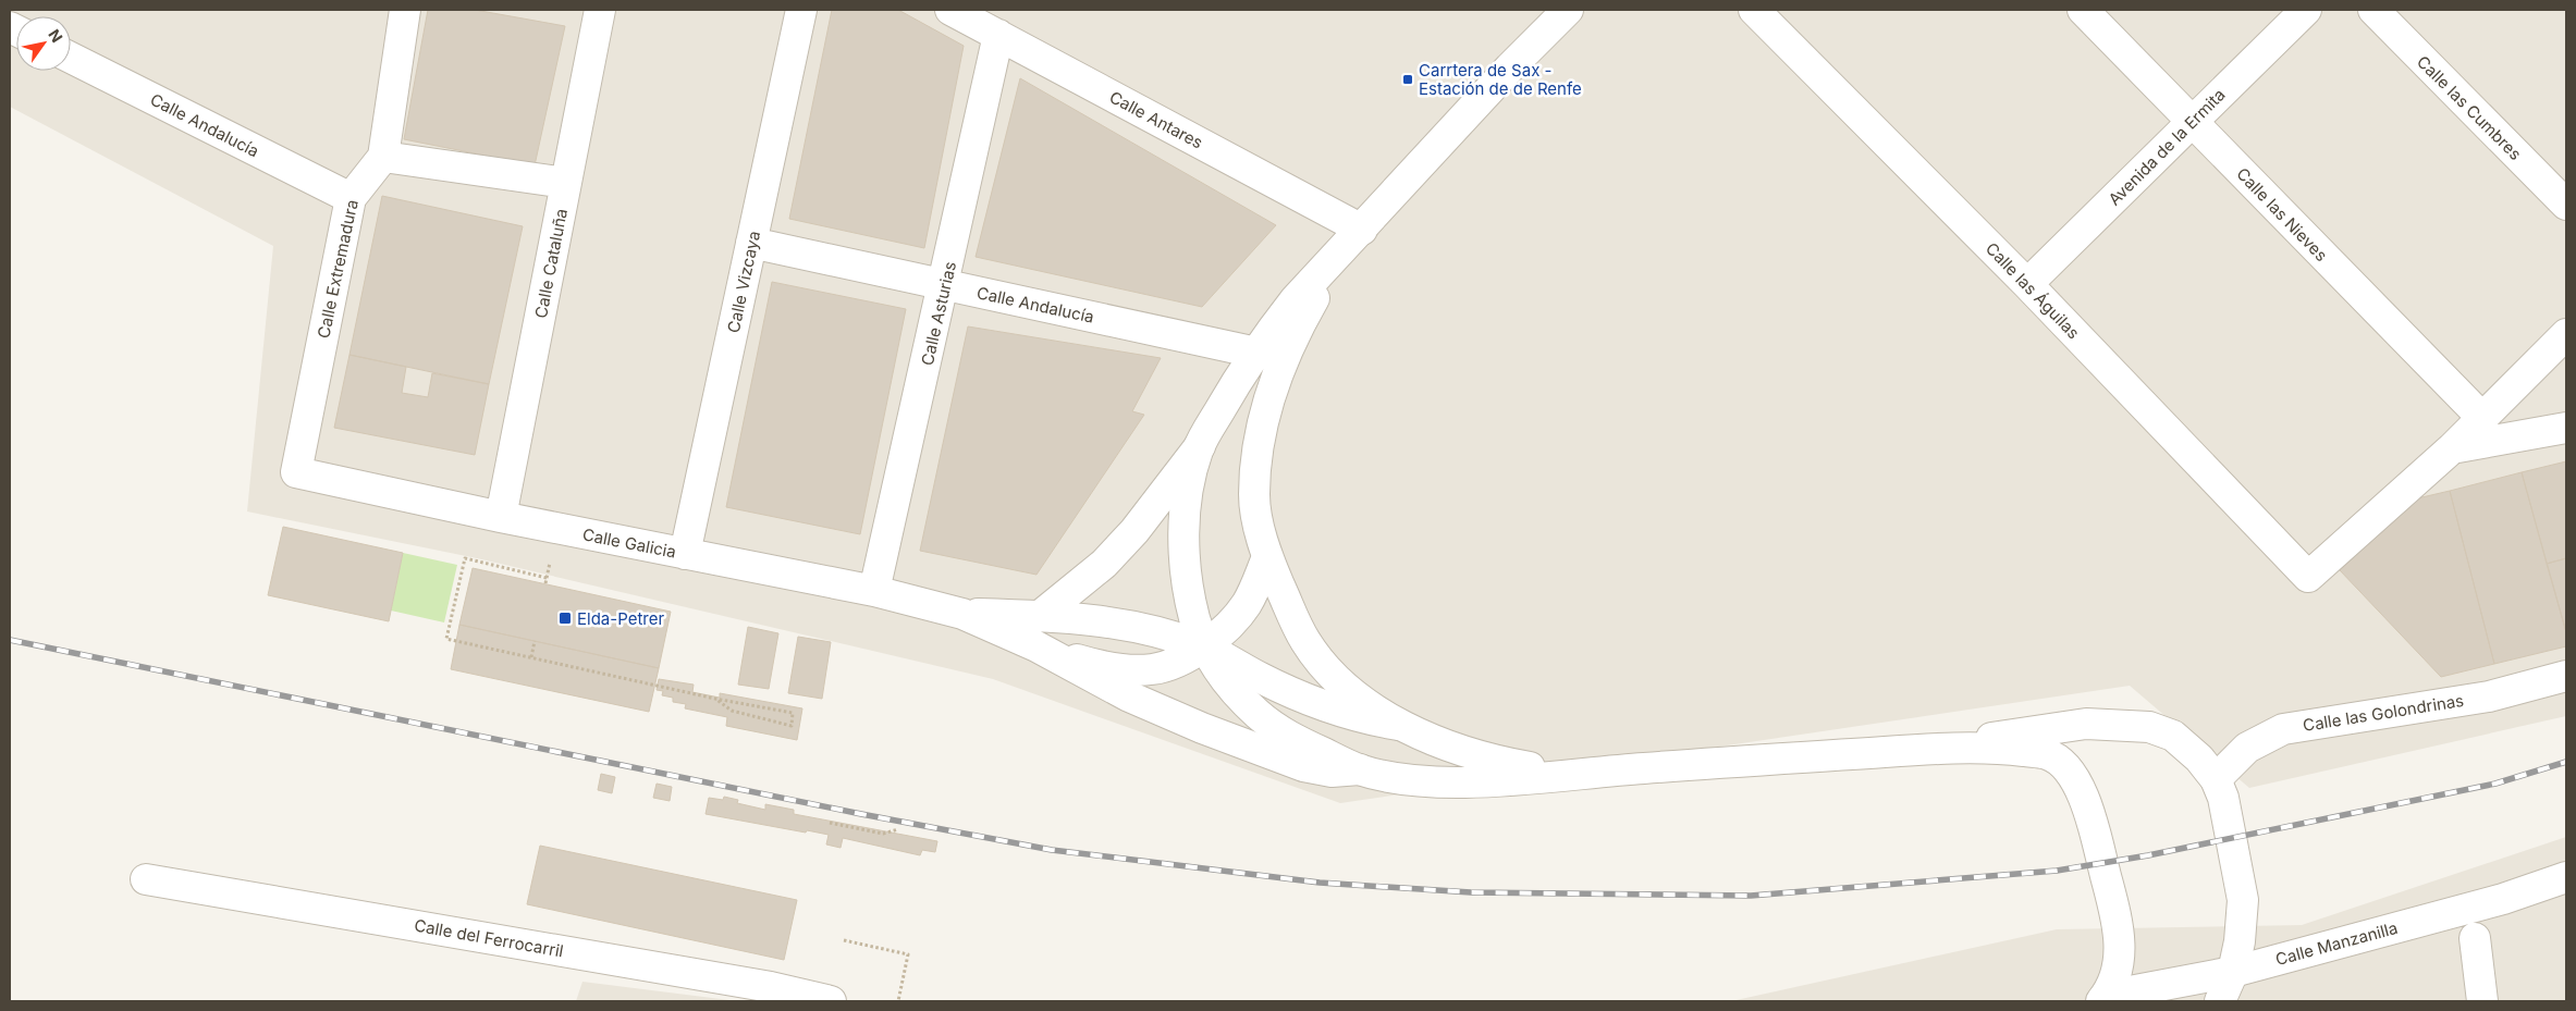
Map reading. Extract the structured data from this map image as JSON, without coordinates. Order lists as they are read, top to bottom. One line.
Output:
{"streets":{"street":["Calle las Cumbres","Calle Antares","Calle Andalucía","Avenida de la Ermita","Calle las Nieves","Calle Cataluña","Calle Extremadura","Calle Vizcaya","Calle las Águilas","Calle Asturias","Calle Galicia","Calle las Golondrinas","Calle del Ferrocarril","Calle Manzanilla"]},"crossings":[["Calle Antares","Calle Asturias"],["Calle Andalucía","Calle Extremadura"],["Calle Andalucía","Calle Vizcaya"],["Calle Andalucía","Calle Asturias"],["Avenida de la Ermita","Calle las Nieves"],["Avenida de la Ermita","Calle las Águilas"],["Calle Cataluña","Calle Galicia"],["Calle Extremadura","Calle Galicia"],["Calle Vizcaya","Calle Galicia"],["Calle Asturias","Calle Galicia"]],"places":{"transit":["Carrtera de Sax - Estación de de Renfe","Elda-Petrer"]},"north":"top right"}
